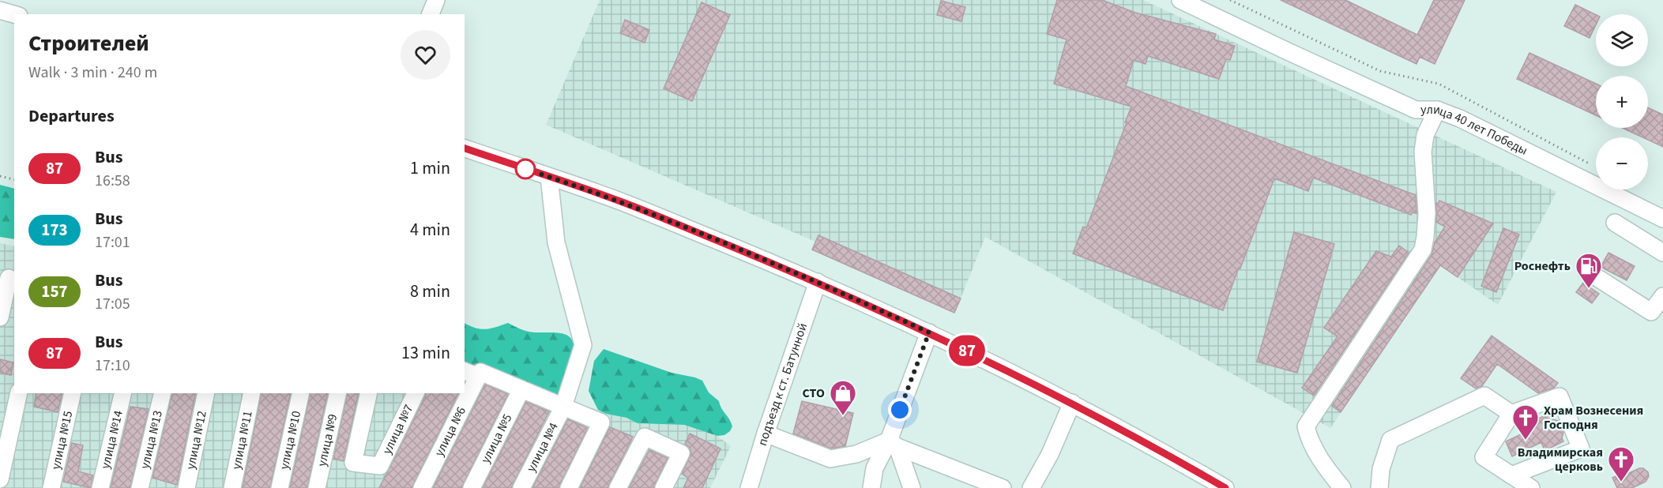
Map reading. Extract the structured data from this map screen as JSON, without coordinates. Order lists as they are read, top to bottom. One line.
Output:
{"streets":{"street":["улица 40 лет Победы","подъезд к ст. Батунной","улица №7","улица №6","улица №5","улица №15","улица №14","улица №13","улица №12","улица №11","улица №10","улица №9","улица №4"]},"places":{"fuel station":["Роснефть"],"shop":["СТО"],"church":["Храм Вознесения Господня","Владимирская церковь"]},"lines":["bus line 87"],"page":{"on_map":"87","map_buttons":["+","−"],"heading":[["Строителей","Walk · 3 min · 240 m"],"Departures"],"list":[{"mark":"87","name":"Bus","note":"16:58","value":"1 min"},{"mark":"173","name":"Bus","note":"17:01","value":"4 min"},{"mark":"157","name":"Bus","note":"17:05","value":"8 min"},{"mark":"87","name":"Bus","note":"17:10","value":"13 min"}]}}
